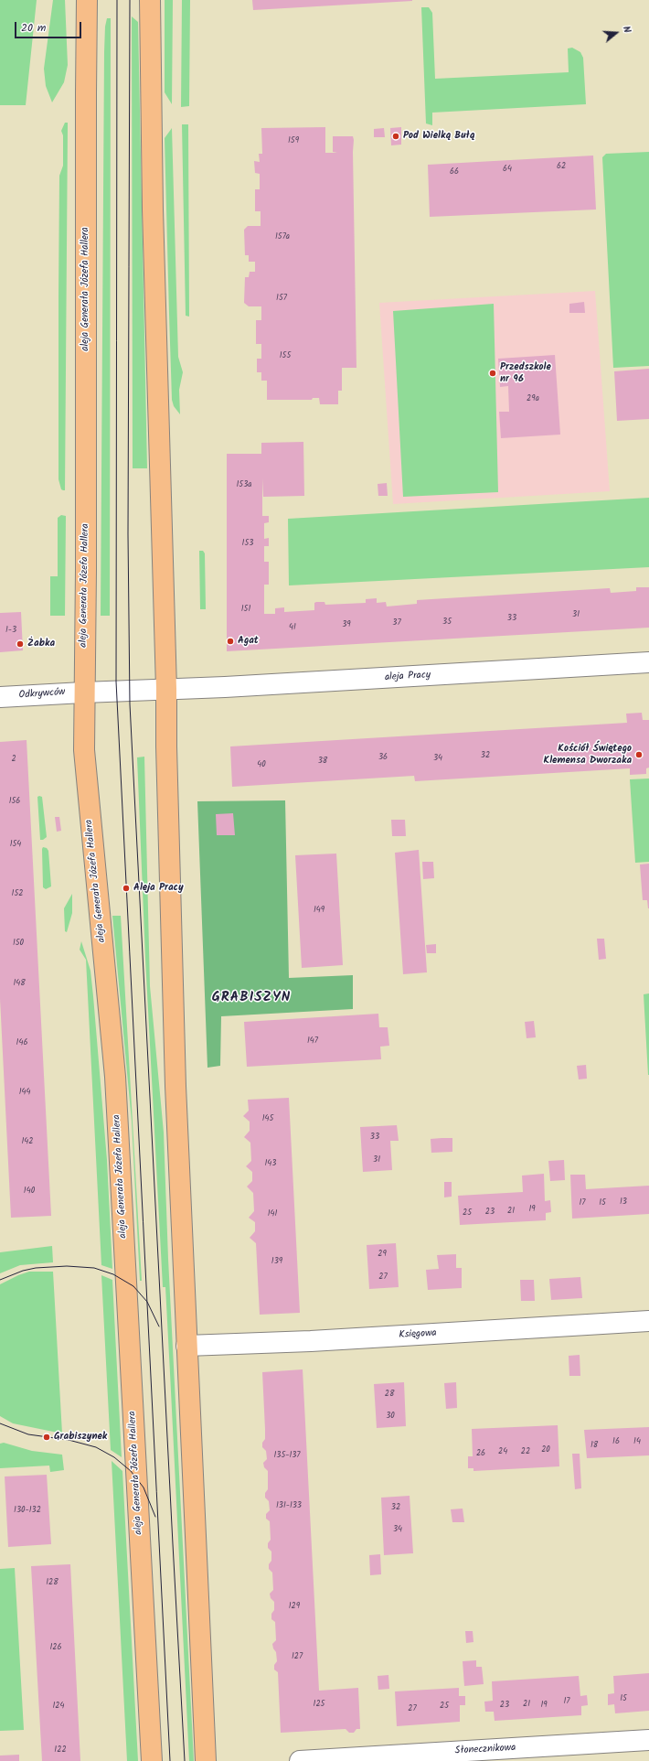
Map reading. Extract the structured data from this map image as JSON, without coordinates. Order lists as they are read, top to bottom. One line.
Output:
{"streets":{"main road":["aleja Generała Józefa Hallera"],"street":["aleja Pracy","Odkrywców","Księgowa","Słonecznikowa"]},"crossings":[["aleja Generała Józefa Hallera","aleja Pracy"],["aleja Generała Józefa Hallera","Odkrywców"],["aleja Pracy","Odkrywców"]],"districts":["GRABISZYN"],"places":["Pod Wielką Bułą","Przedszkole nr 96","Agat","Żabka","Kościół Świętego Klemensa Dworzaka","Aleja Pracy","Grabiszynek"],"house_numbers":["159","62","64","66","157a","157","155","29a","153a","153","151","31","33","35","37","39","41","1-3","32","36","34","2","38","40","156","154","152","149","150","148","147","146","144","145","33","142","31","143","140","13","17","15","19","21","23","25","141","29","139","27","28","30","16","14","18","20","24","22","26","135-137","131-133","32","130-132","34","128","129","126","127","15","17","125","21","23","19","124","25","27","122"],"scale_bar":"20 m","north":"right"}
